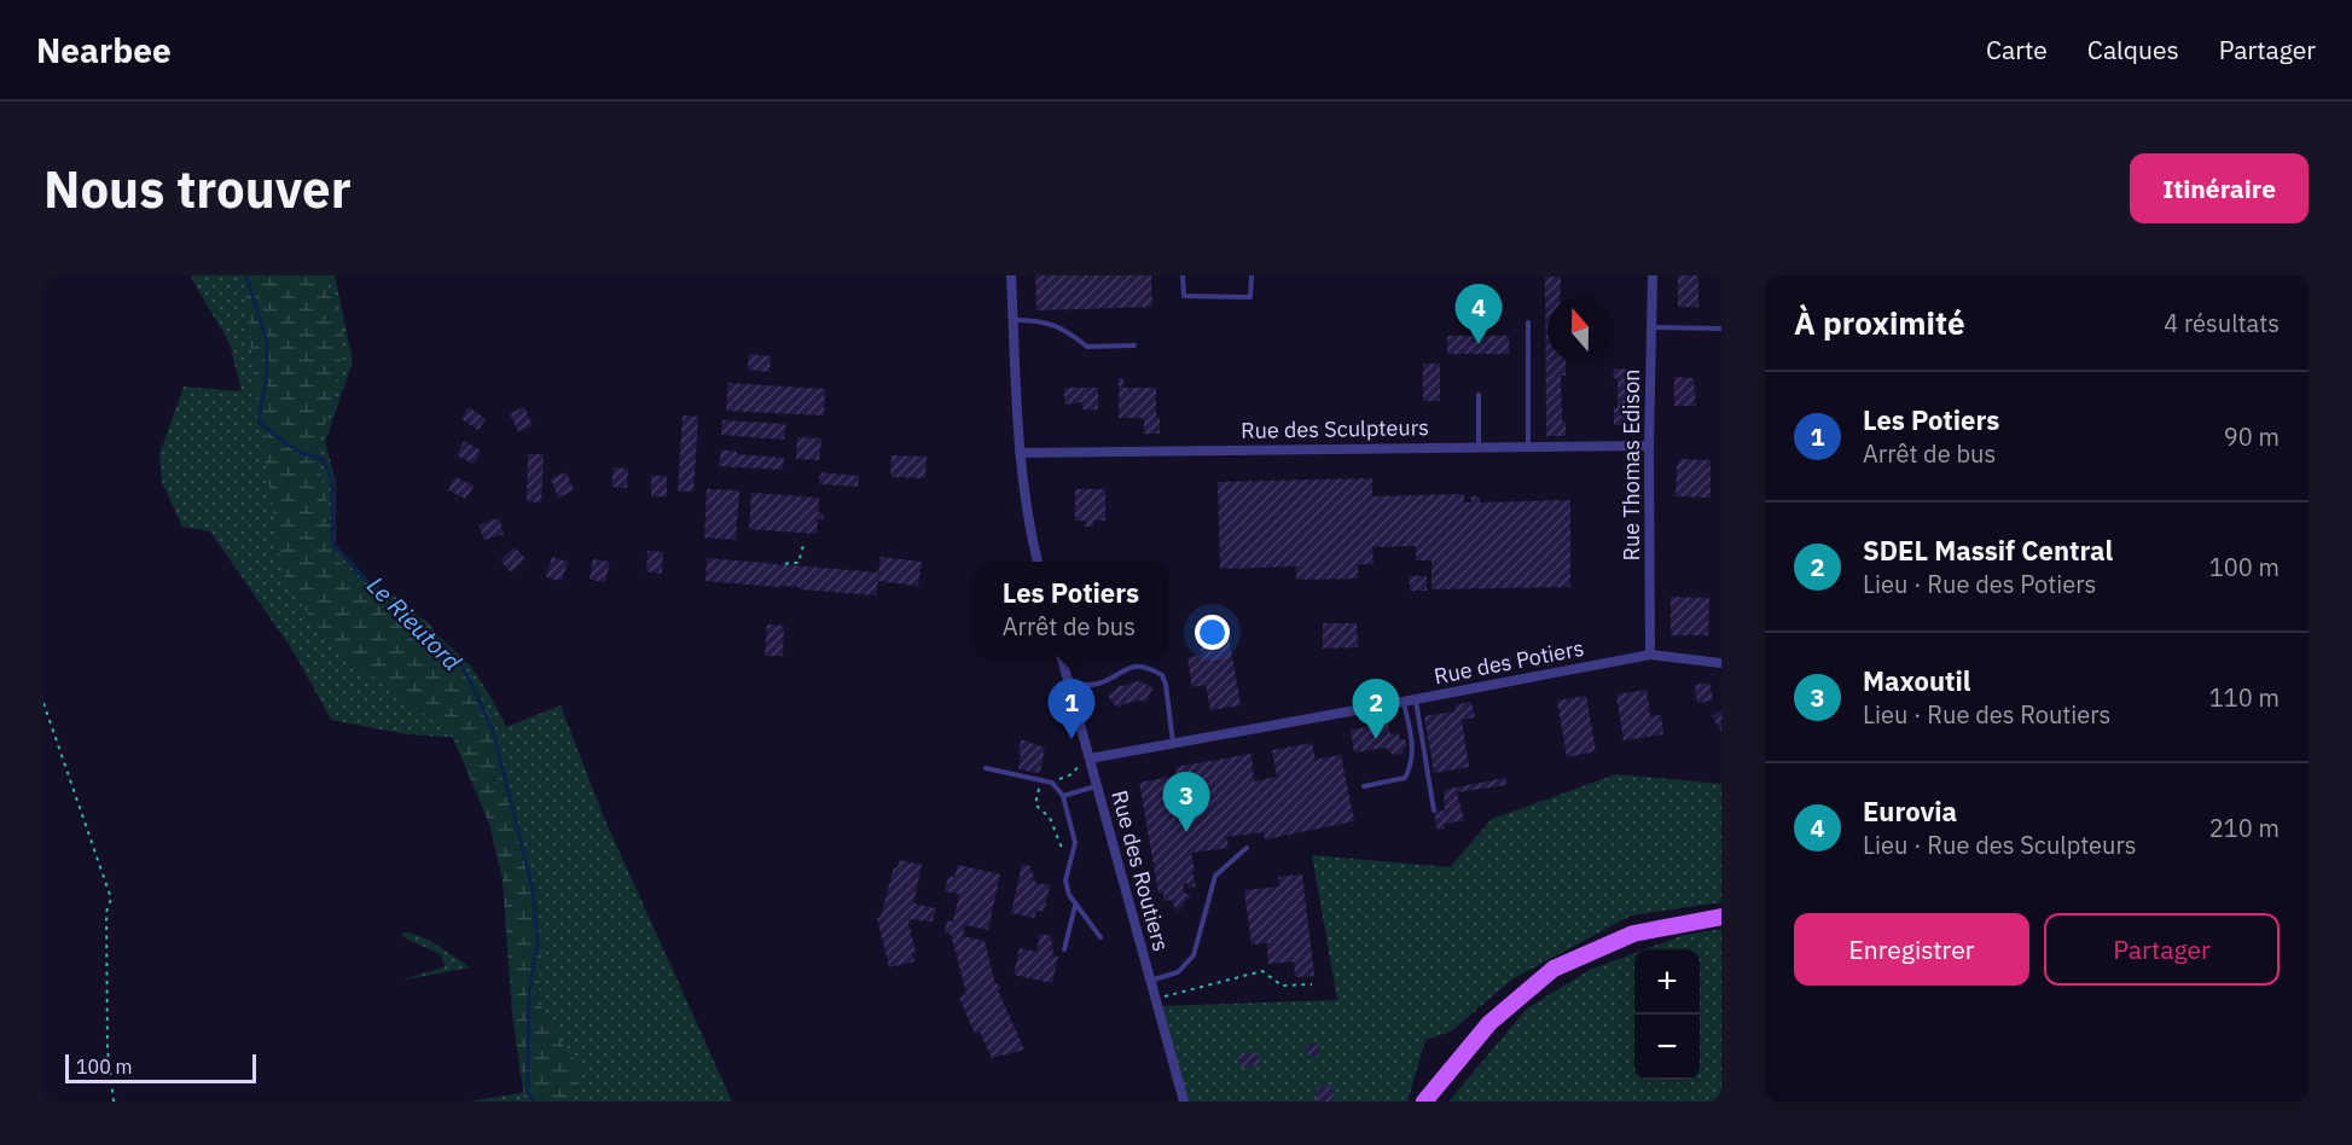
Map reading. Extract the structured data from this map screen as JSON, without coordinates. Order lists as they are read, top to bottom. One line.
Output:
{"streets":{"street":["Rue des Sculpteurs","Rue Thomas Edison","Rue des Potiers","Rue des Routiers"]},"crossings":[["Rue des Sculpteurs","Rue Thomas Edison"],["Rue Thomas Edison","Rue des Potiers"],["Rue des Potiers","Rue des Routiers"]],"water":["Le Rieutord"],"scale_bar":"100 m","north":"top","page":{"header":"Nearbee","nav":["Carte","Calques","Partager"],"buttons":["Itinéraire",["Enregistrer","Partager"]],"title":"Nous trouver","heading":["À proximité","4 résultats"],"pins":["4","1","2","3"],"list":[{"mark":"1","name":"Les Potiers","note":"Arrêt de bus","value":"90 m"},{"mark":"2","name":"SDEL Massif Central","note":"Lieu · Rue des Potiers","value":"100 m"},{"mark":"3","name":"Maxoutil","note":"Lieu · Rue des Routiers","value":"110 m"},{"mark":"4","name":"Eurovia","note":"Lieu · Rue des Sculpteurs","value":"210 m"}],"popup":["Les Potiers","Arrêt de bus"],"map_buttons":["+","−"],"scale":"100 m"}}
